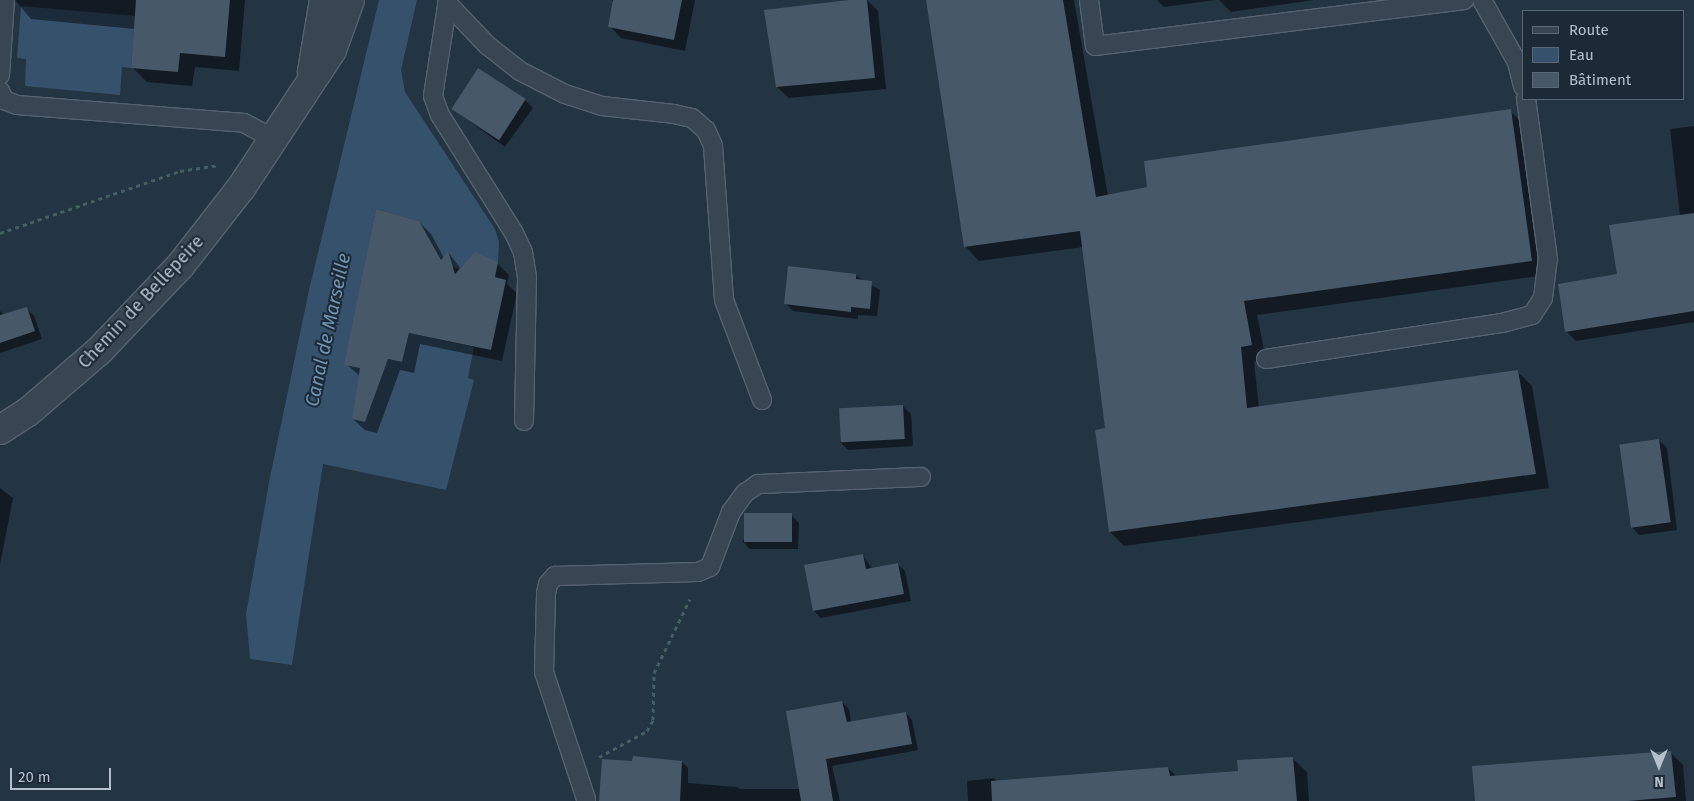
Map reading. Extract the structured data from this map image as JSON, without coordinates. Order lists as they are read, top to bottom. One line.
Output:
{"streets":{"street":["Chemin de Bellepeire"]},"water":["Canal de Marseille"],"legend":["Route","Eau","Bâtiment"],"scale_bar":"20 m","north":"bottom"}
